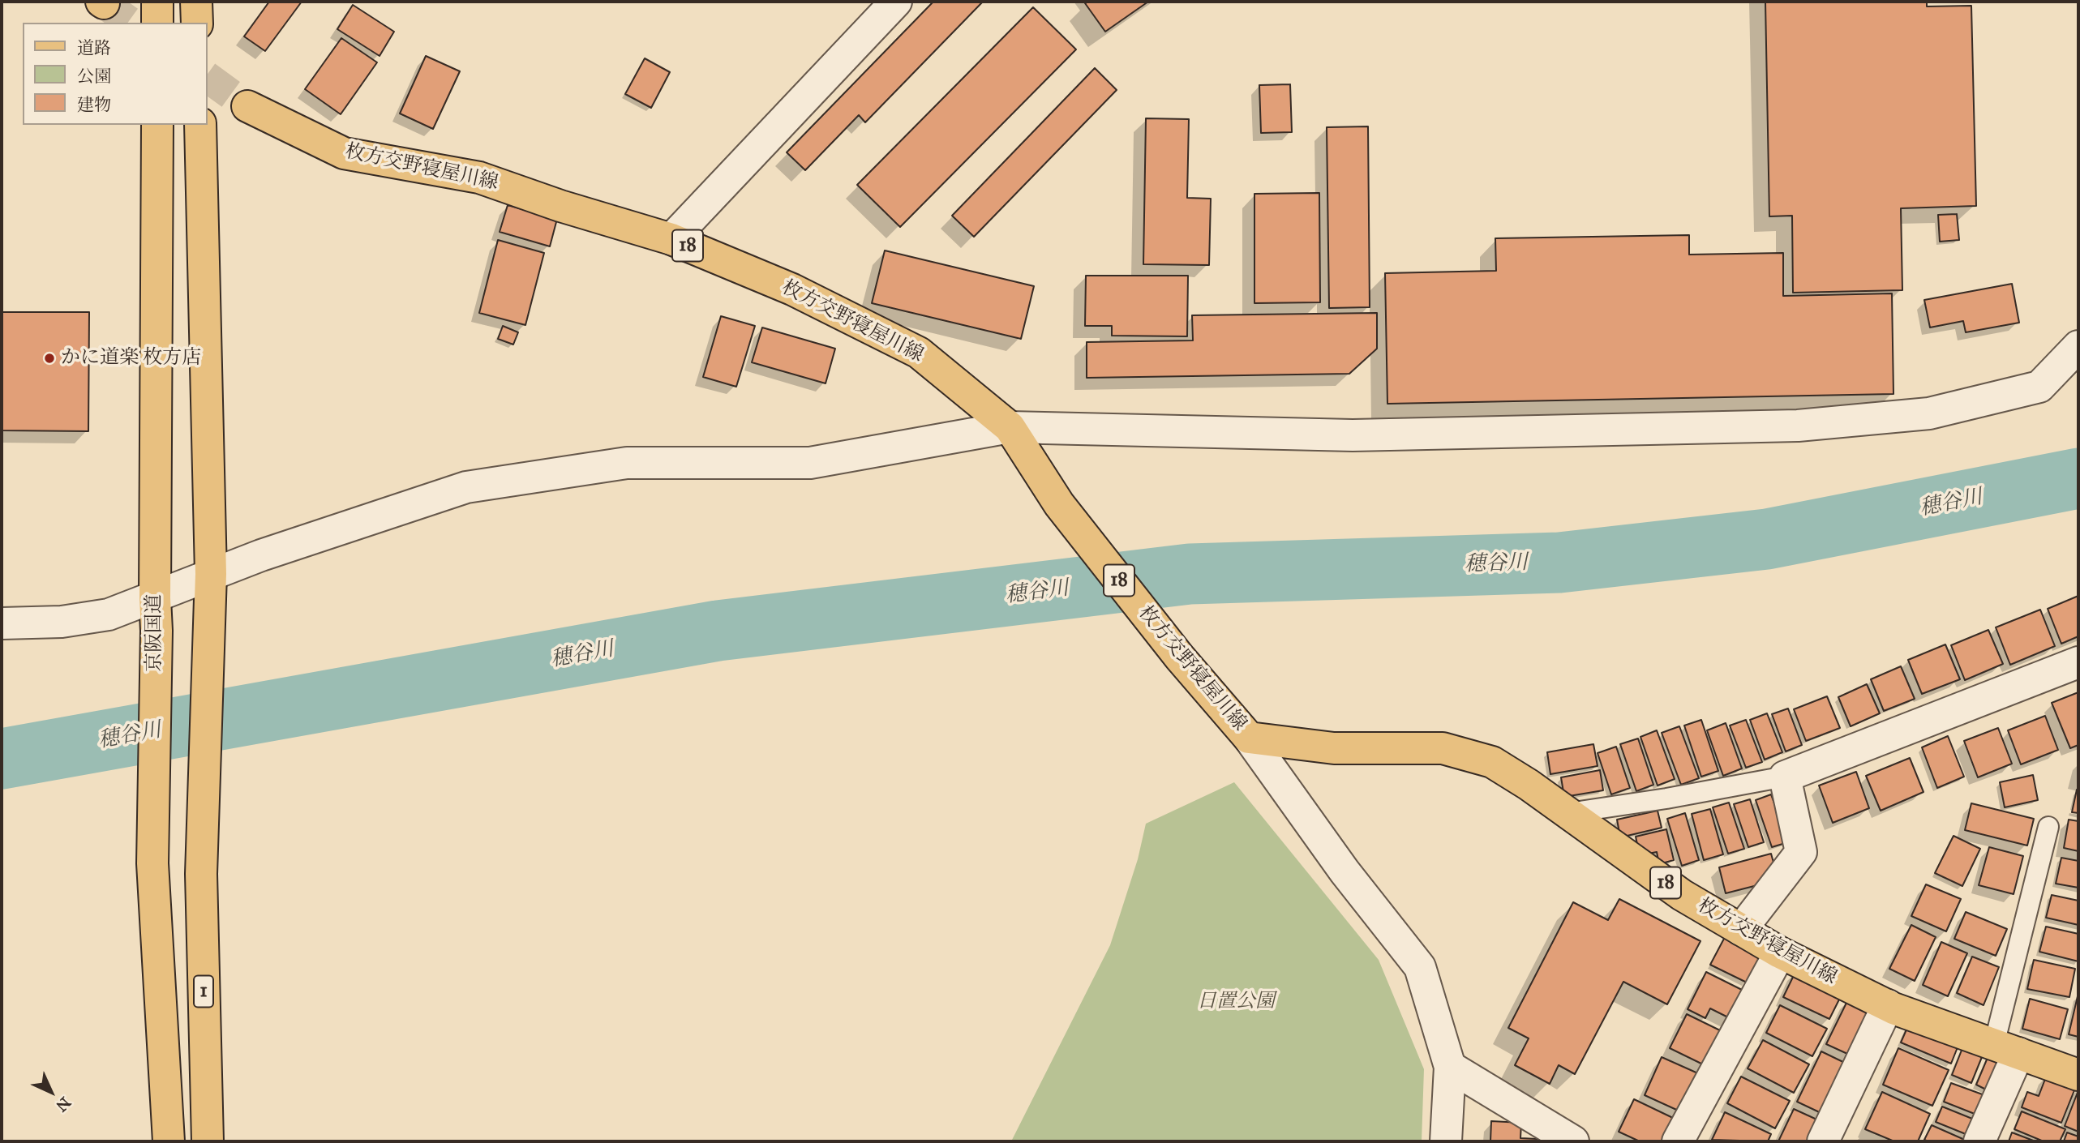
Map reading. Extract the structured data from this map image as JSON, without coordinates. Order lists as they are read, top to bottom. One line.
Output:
{"streets":{"main road":["枚方交野寝屋川線","18","京阪国道","1"]},"water":["穂谷川"],"parks":["日置公園"],"places":["かに道楽 枚方店"],"legend":["道路","公園","建物"],"north":"bottom right"}
